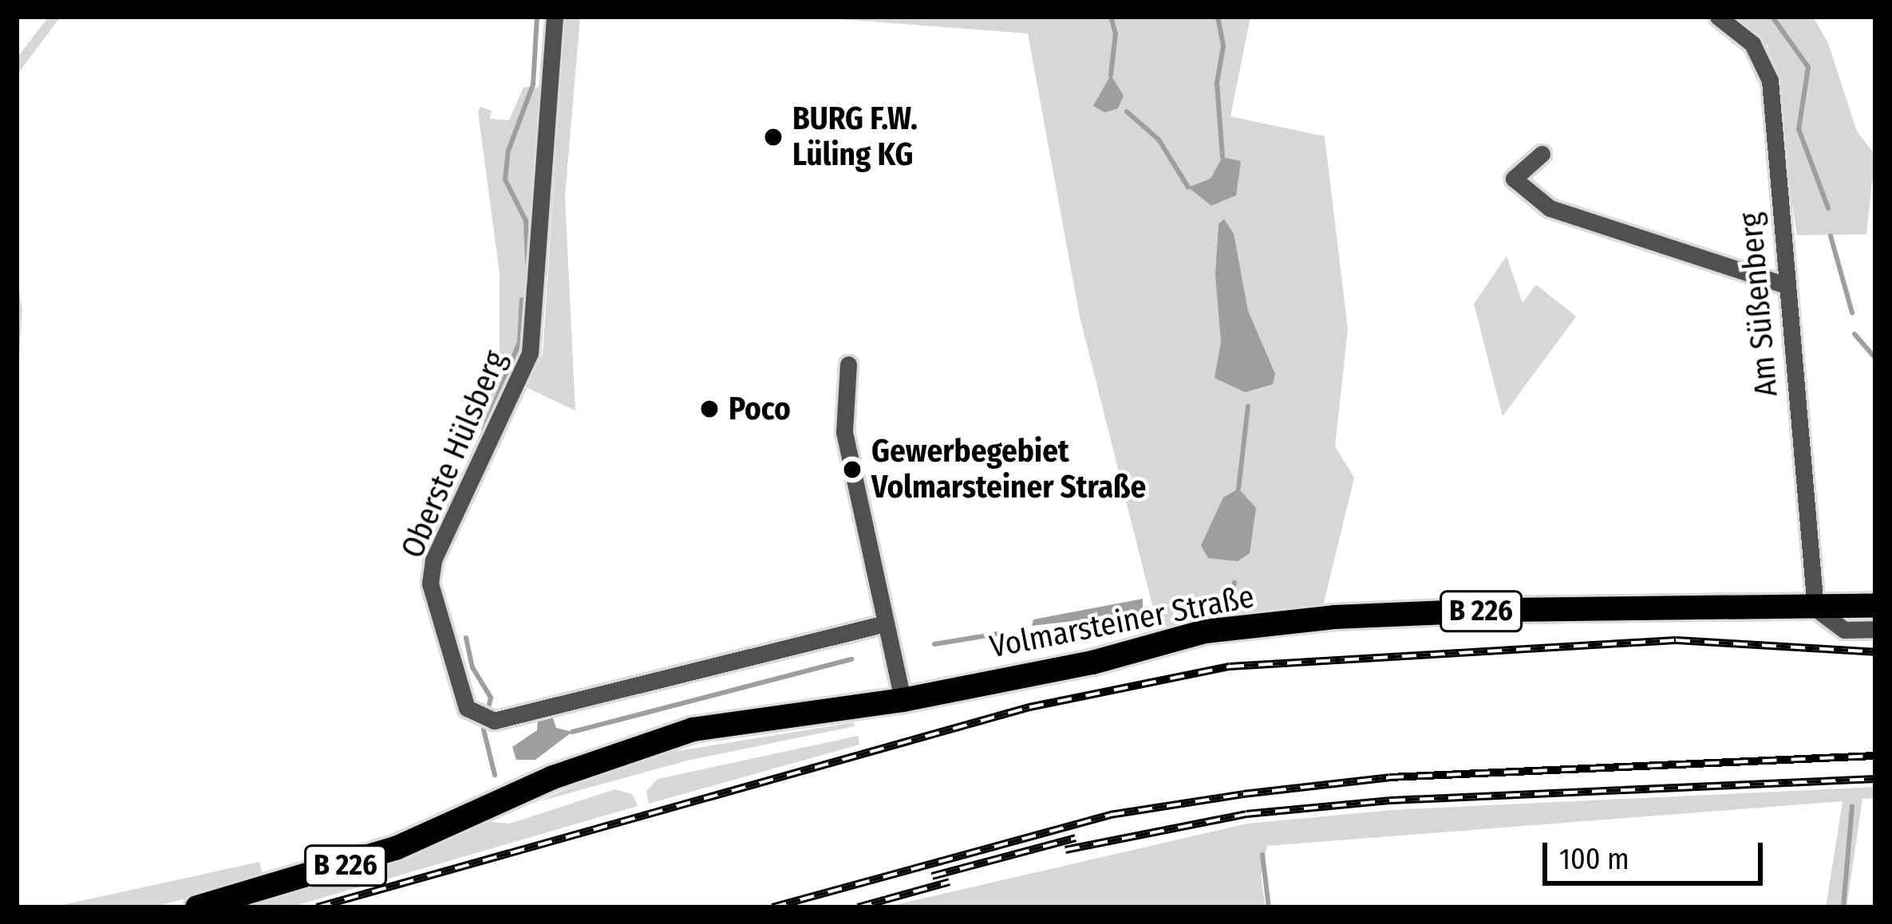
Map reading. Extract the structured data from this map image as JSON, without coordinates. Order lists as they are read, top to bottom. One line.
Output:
{"streets":{"main road":["B 226","Volmarsteiner Straße"],"street":["Am Süßenberg","Oberste Hülsberg"]},"crossings":[["Am Süßenberg","Volmarsteiner Straße"]],"places":["BURG F.W. Lüling KG","Poco","Gewerbegebiet Volmarsteiner Straße"],"scale_bar":"100 m"}
